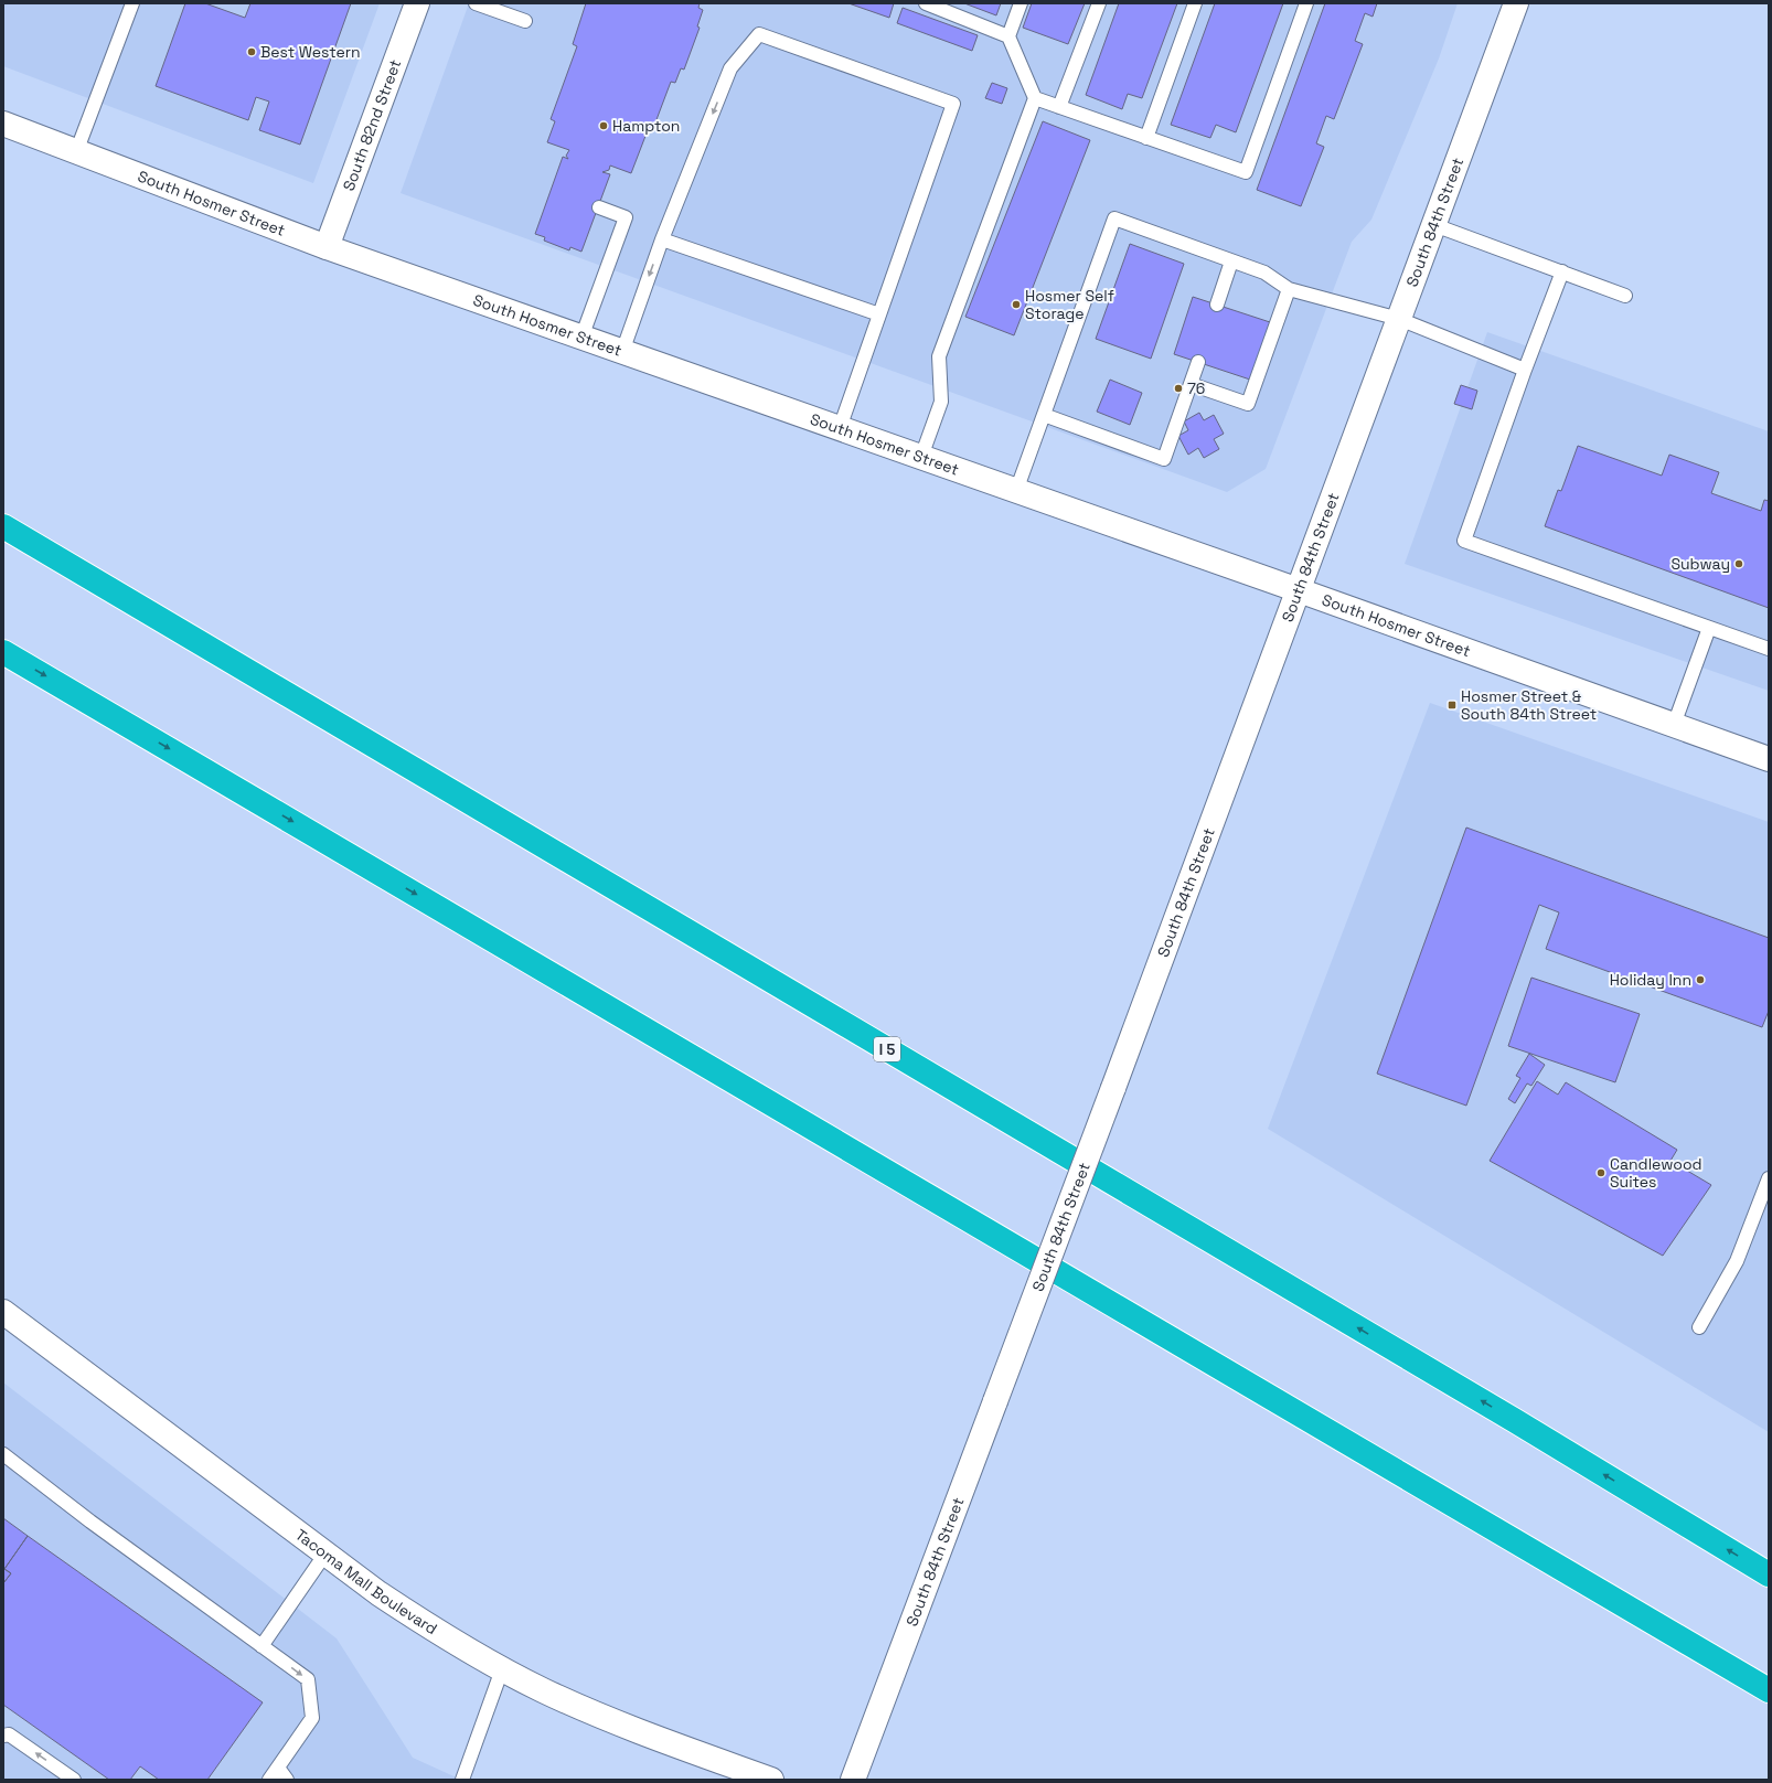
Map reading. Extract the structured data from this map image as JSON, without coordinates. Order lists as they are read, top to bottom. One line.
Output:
{"streets":{"highway":["I 5"],"main road":["South 82nd Street","South Hosmer Street","South 84th Street","Tacoma Mall Boulevard"]},"crossings":[["South 82nd Street","South Hosmer Street"],["South Hosmer Street","South 84th Street"]],"places":{"other":["Best Western","Hampton","Hosmer Self Storage","76","Subway","Holiday Inn","Candlewood Suites"],"transit":["Hosmer Street & South 84th Street"]}}
